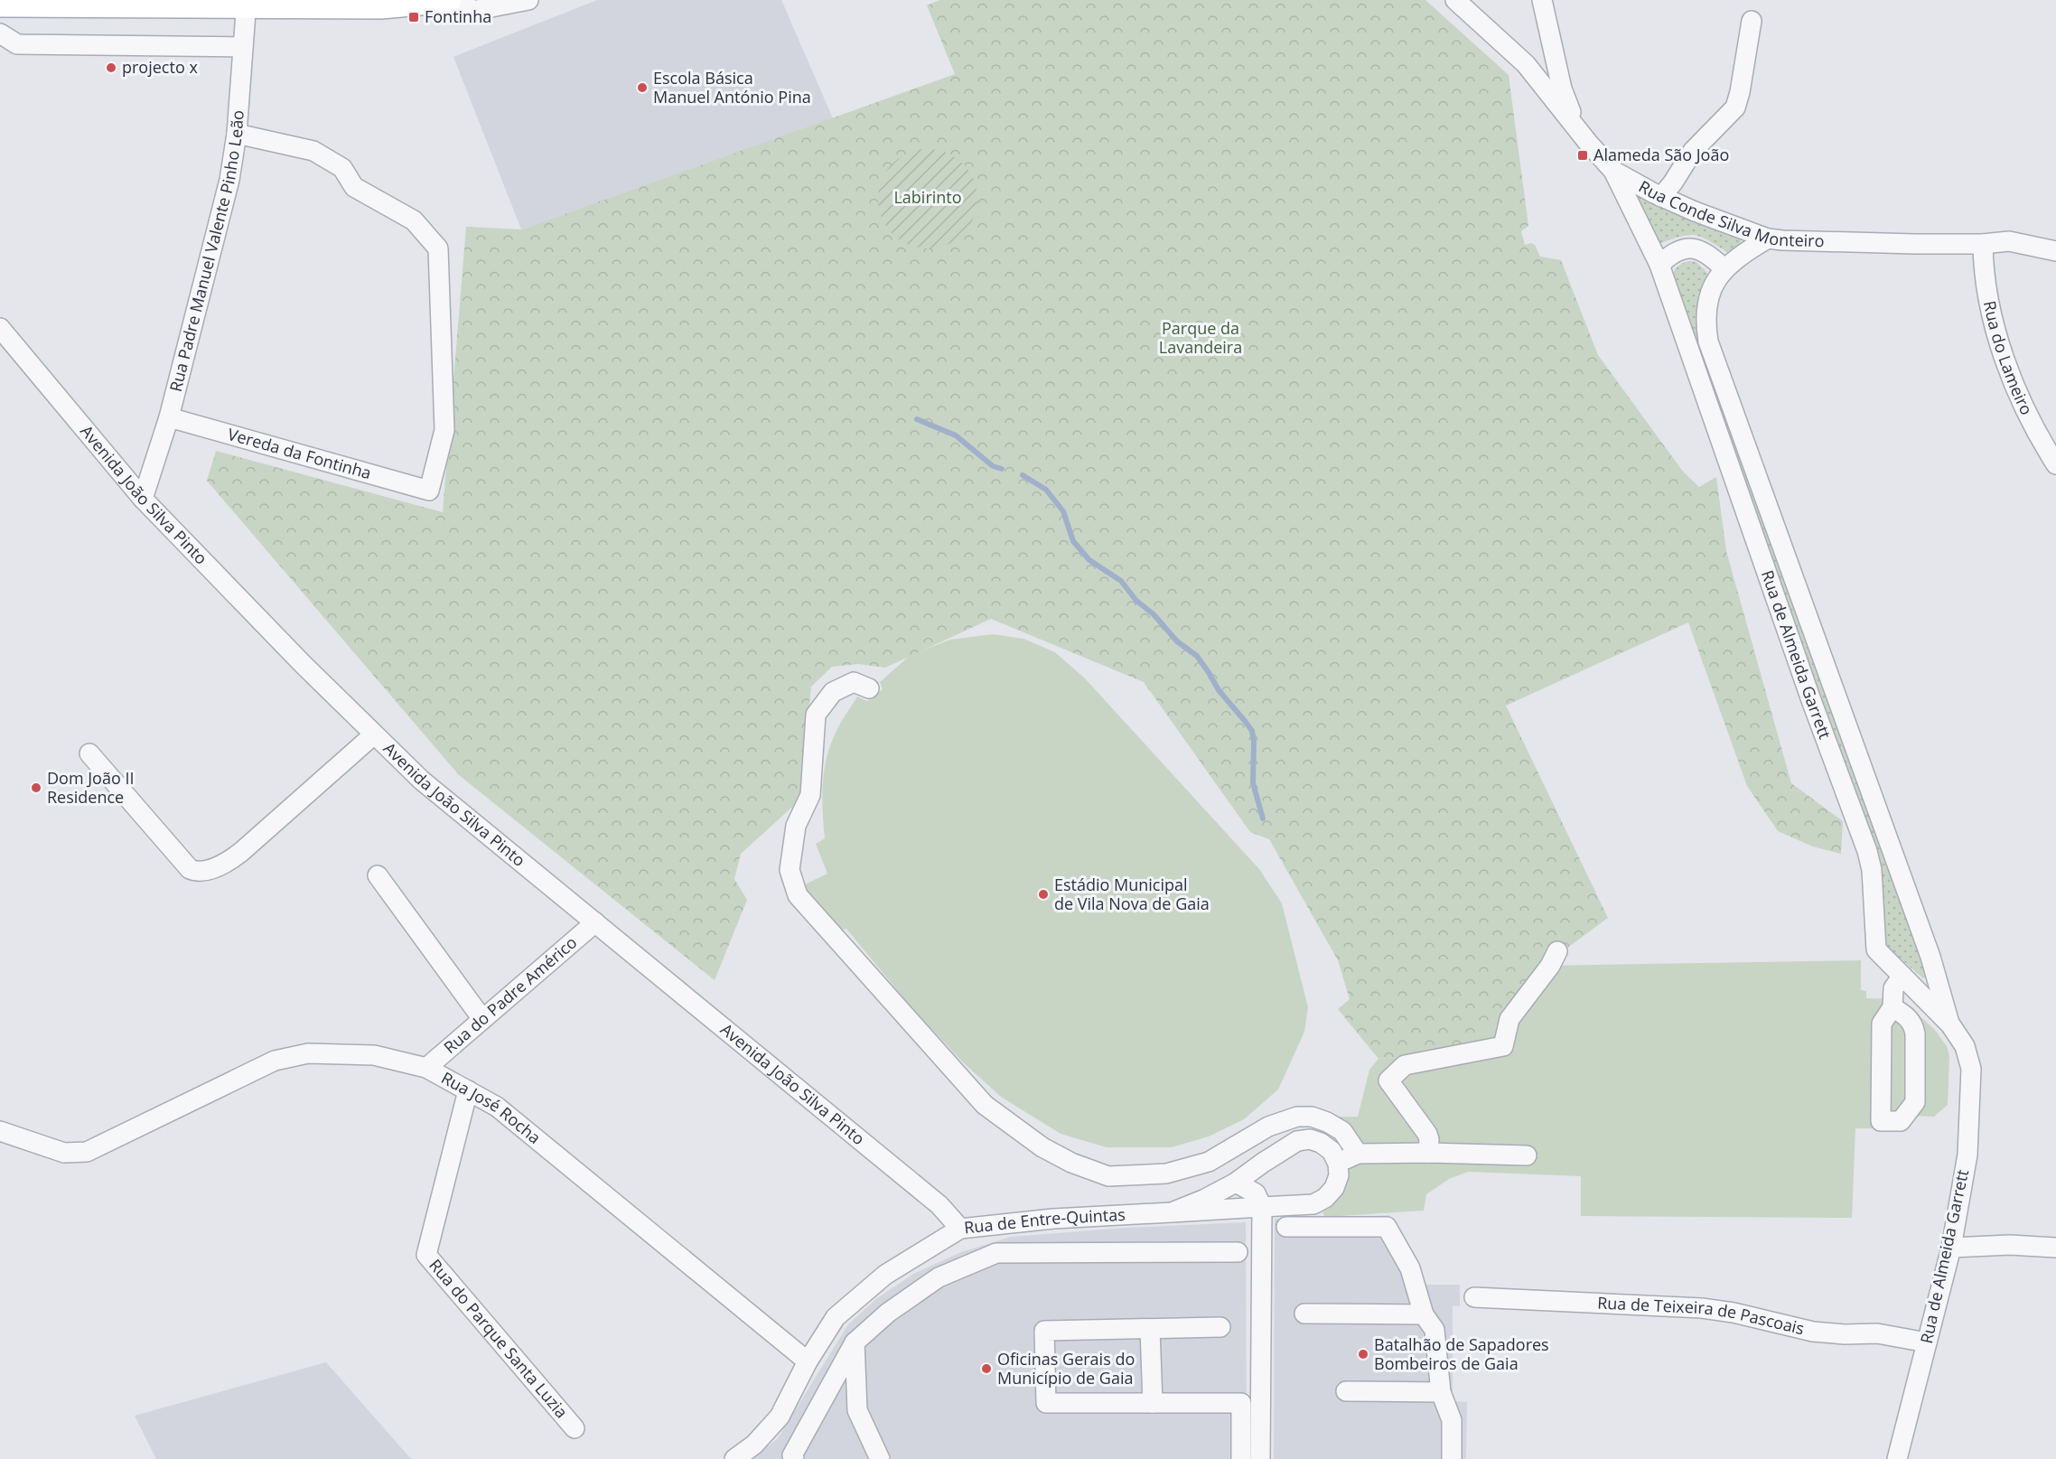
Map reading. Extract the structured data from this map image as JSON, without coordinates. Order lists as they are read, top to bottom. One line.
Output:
{"streets":{"street":["Rua Conde Silva Monteiro","Rua Padre Manuel Valente Pinho Leão","Rua do Lameiro","Vereda da Fontinha","Avenida João Silva Pinto","Rua de Almeida Garrett","Rua do Padre Américo","Rua José Rocha","Rua de Entre-Quintas","Rua de Teixeira de Pascoais","Rua do Parque Santa Luzia"]},"crossings":[["Rua Conde Silva Monteiro","Rua do Lameiro"],["Rua Conde Silva Monteiro","Rua de Almeida Garrett"],["Rua Padre Manuel Valente Pinho Leão","Vereda da Fontinha"],["Rua Padre Manuel Valente Pinho Leão","Avenida João Silva Pinto"],["Avenida João Silva Pinto","Rua do Padre Américo"],["Avenida João Silva Pinto","Rua de Entre-Quintas"],["Rua de Almeida Garrett","Rua de Teixeira de Pascoais"],["Rua do Padre Américo","Rua José Rocha"],["Rua José Rocha","Rua de Entre-Quintas"],["Rua José Rocha","Rua do Parque Santa Luzia"]],"parks":["Labirinto","Parque da Lavandeira"],"places":{"transit":["Fontinha","Alameda São João"],"other":["projecto x","Escola Básica Manuel António Pina","Dom João II Residence","Estádio Municipal de Vila Nova de Gaia","Batalhão de Sapadores Bombeiros de Gaia","Oficinas Gerais do Município de Gaia"]}}
